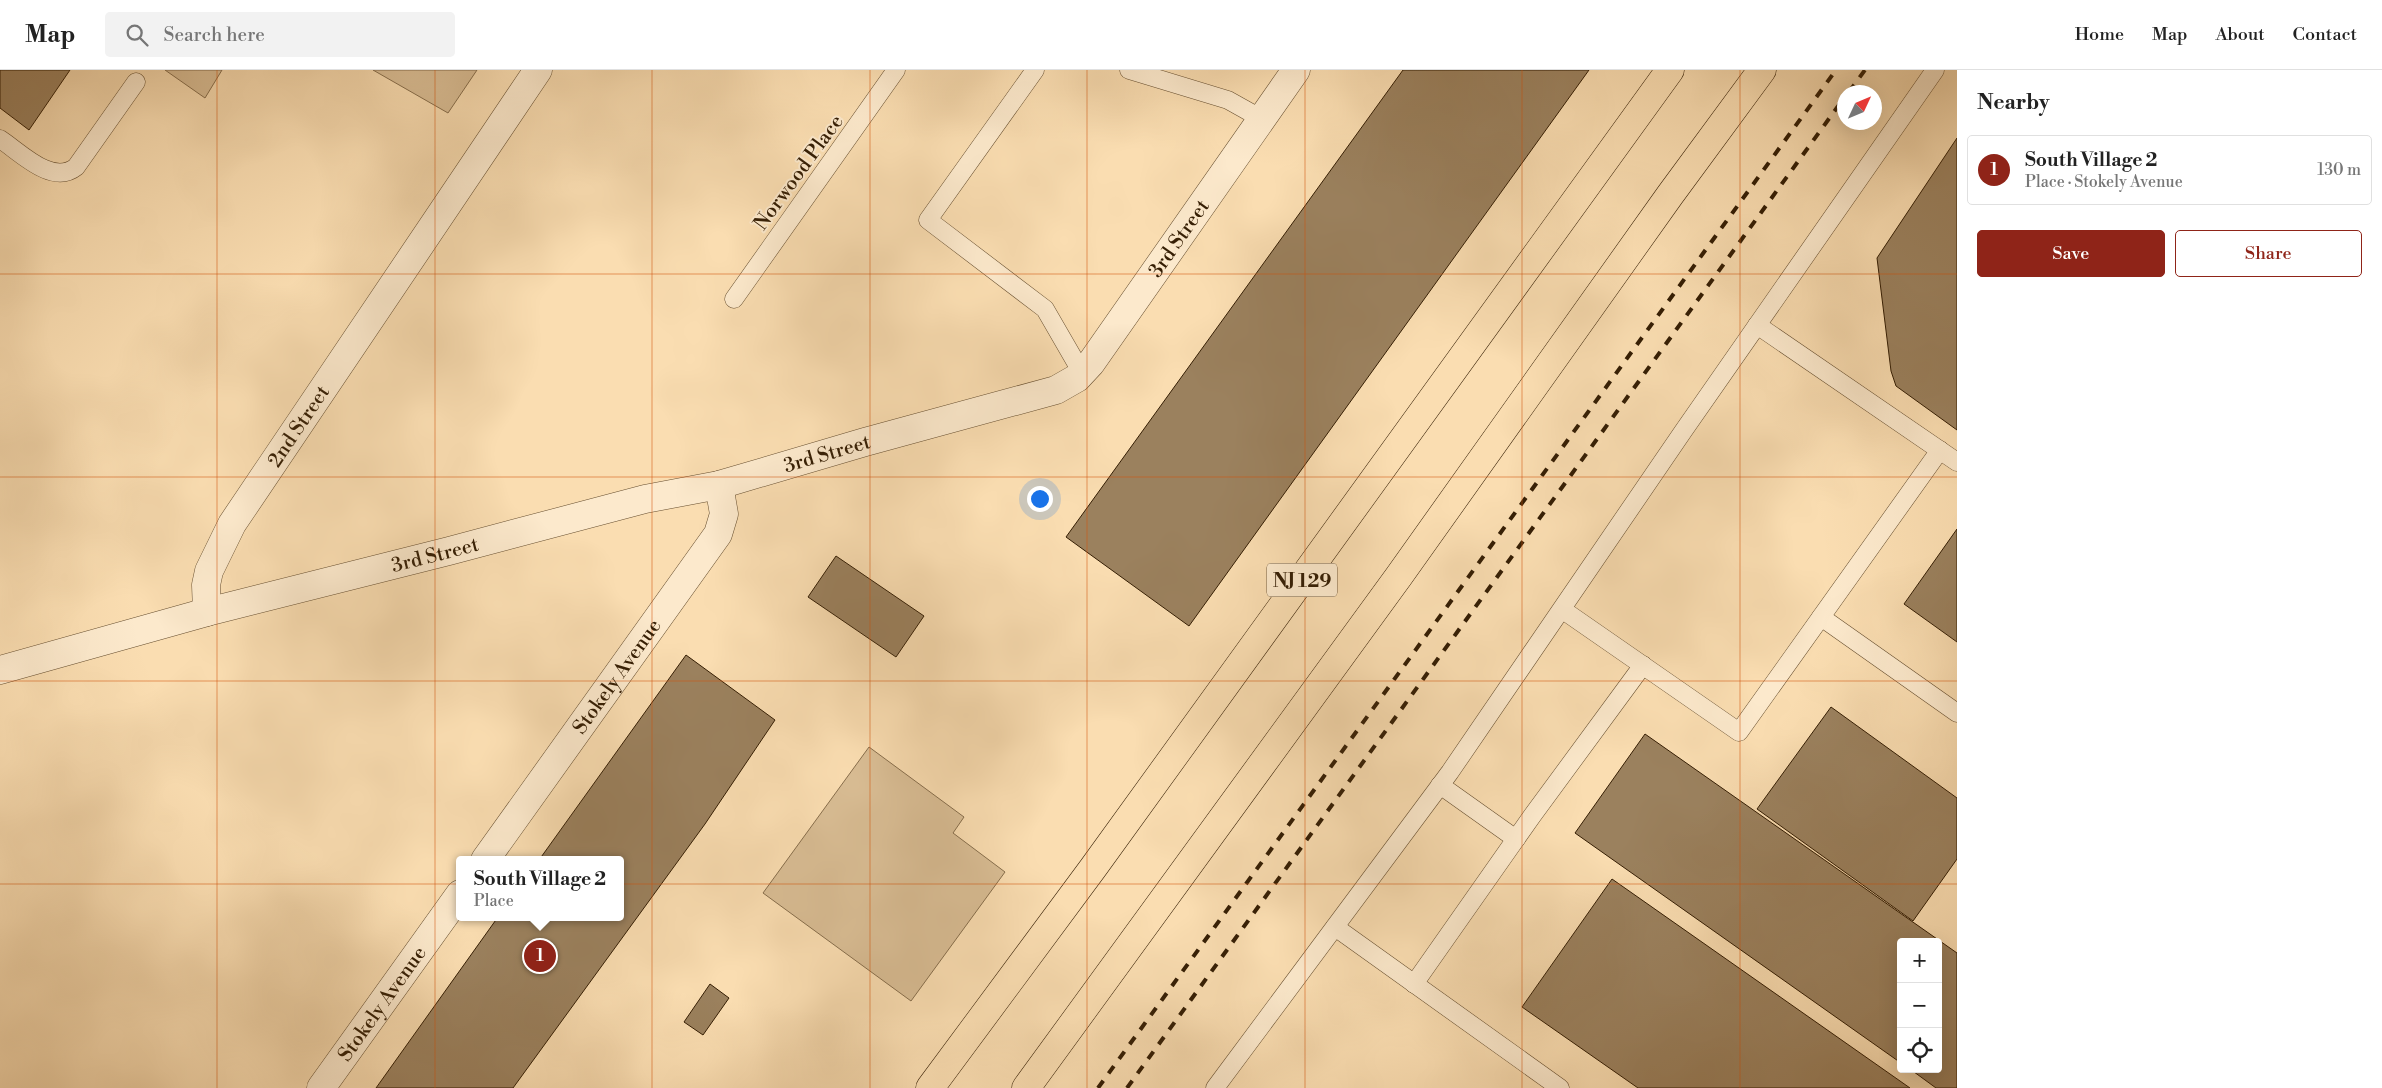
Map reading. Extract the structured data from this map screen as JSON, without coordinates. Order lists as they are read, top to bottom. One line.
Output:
{"streets":{"highway":["NJ 129"],"street":["3rd Street","2nd Street","Stokely Avenue"],"lane":["Norwood Place"]},"crossings":[["3rd Street","2nd Street"],["3rd Street","Stokely Avenue"]],"north":"top right","page":{"header":"Map","search":"Search here","nav":["Home","Map","About","Contact"],"heading":"Nearby","list":[{"mark":"1","name":"South Village 2","note":"Place · Stokely Avenue","value":"130 m"}],"buttons":["Save","Share"],"popup":["South Village 2","Place"],"map_buttons":["+","−"],"pins":"1"}}
